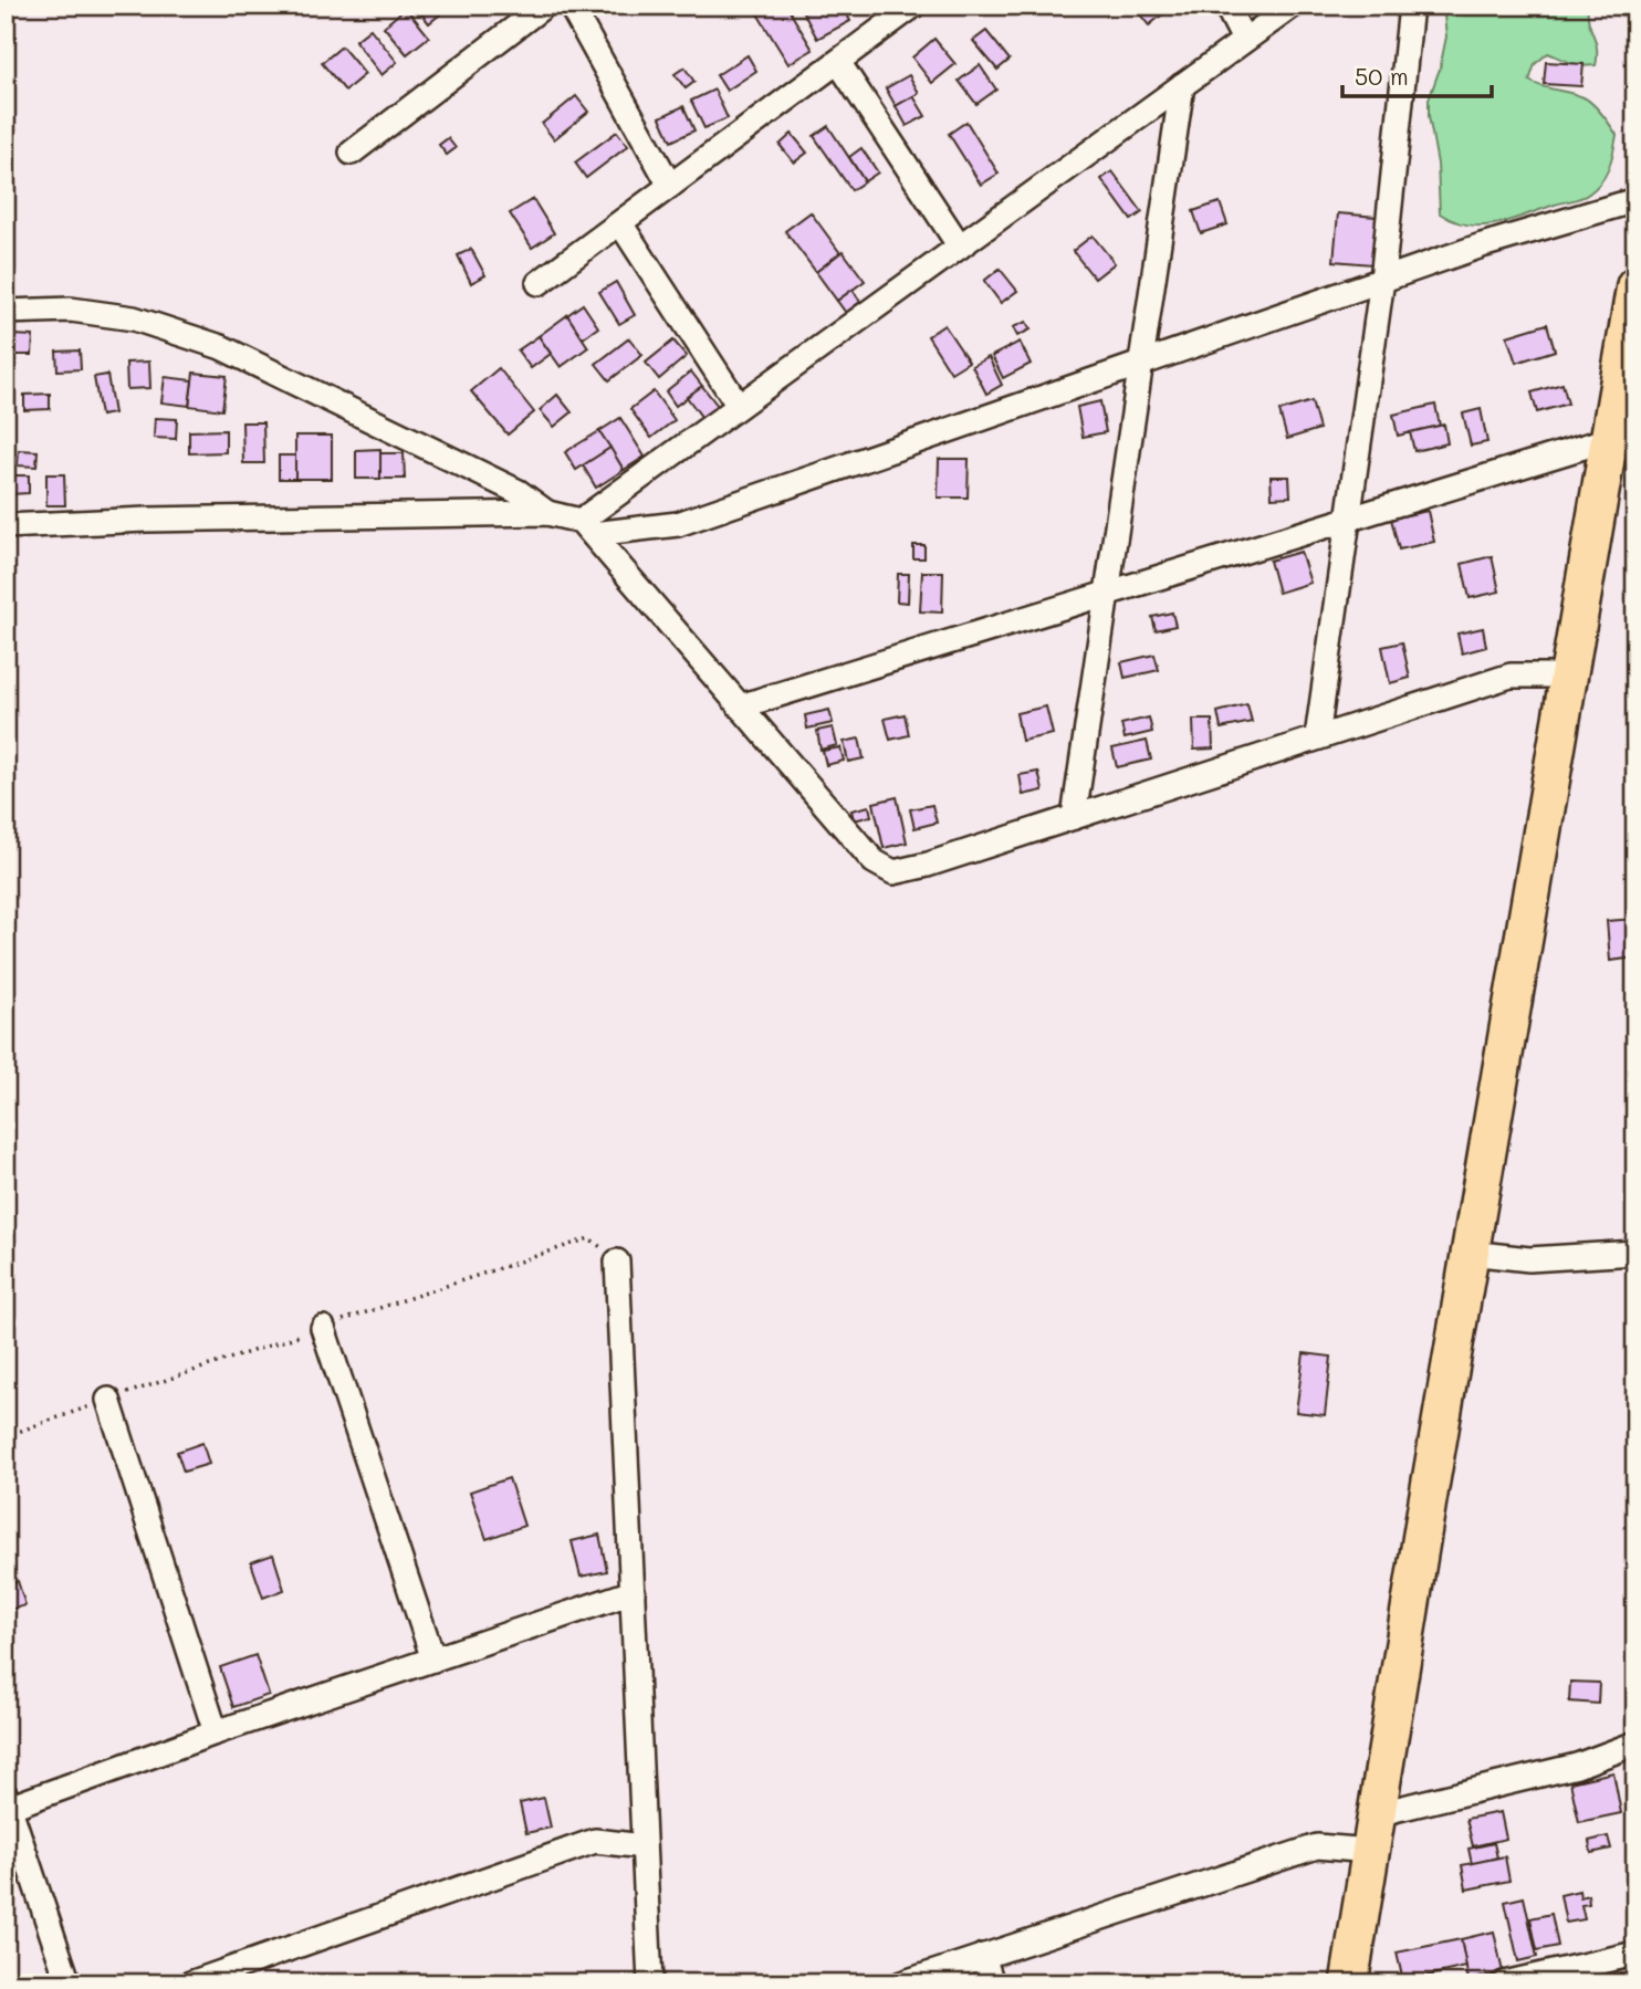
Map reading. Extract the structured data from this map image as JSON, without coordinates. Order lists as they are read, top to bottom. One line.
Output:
{"scale_bar":"50 m"}
